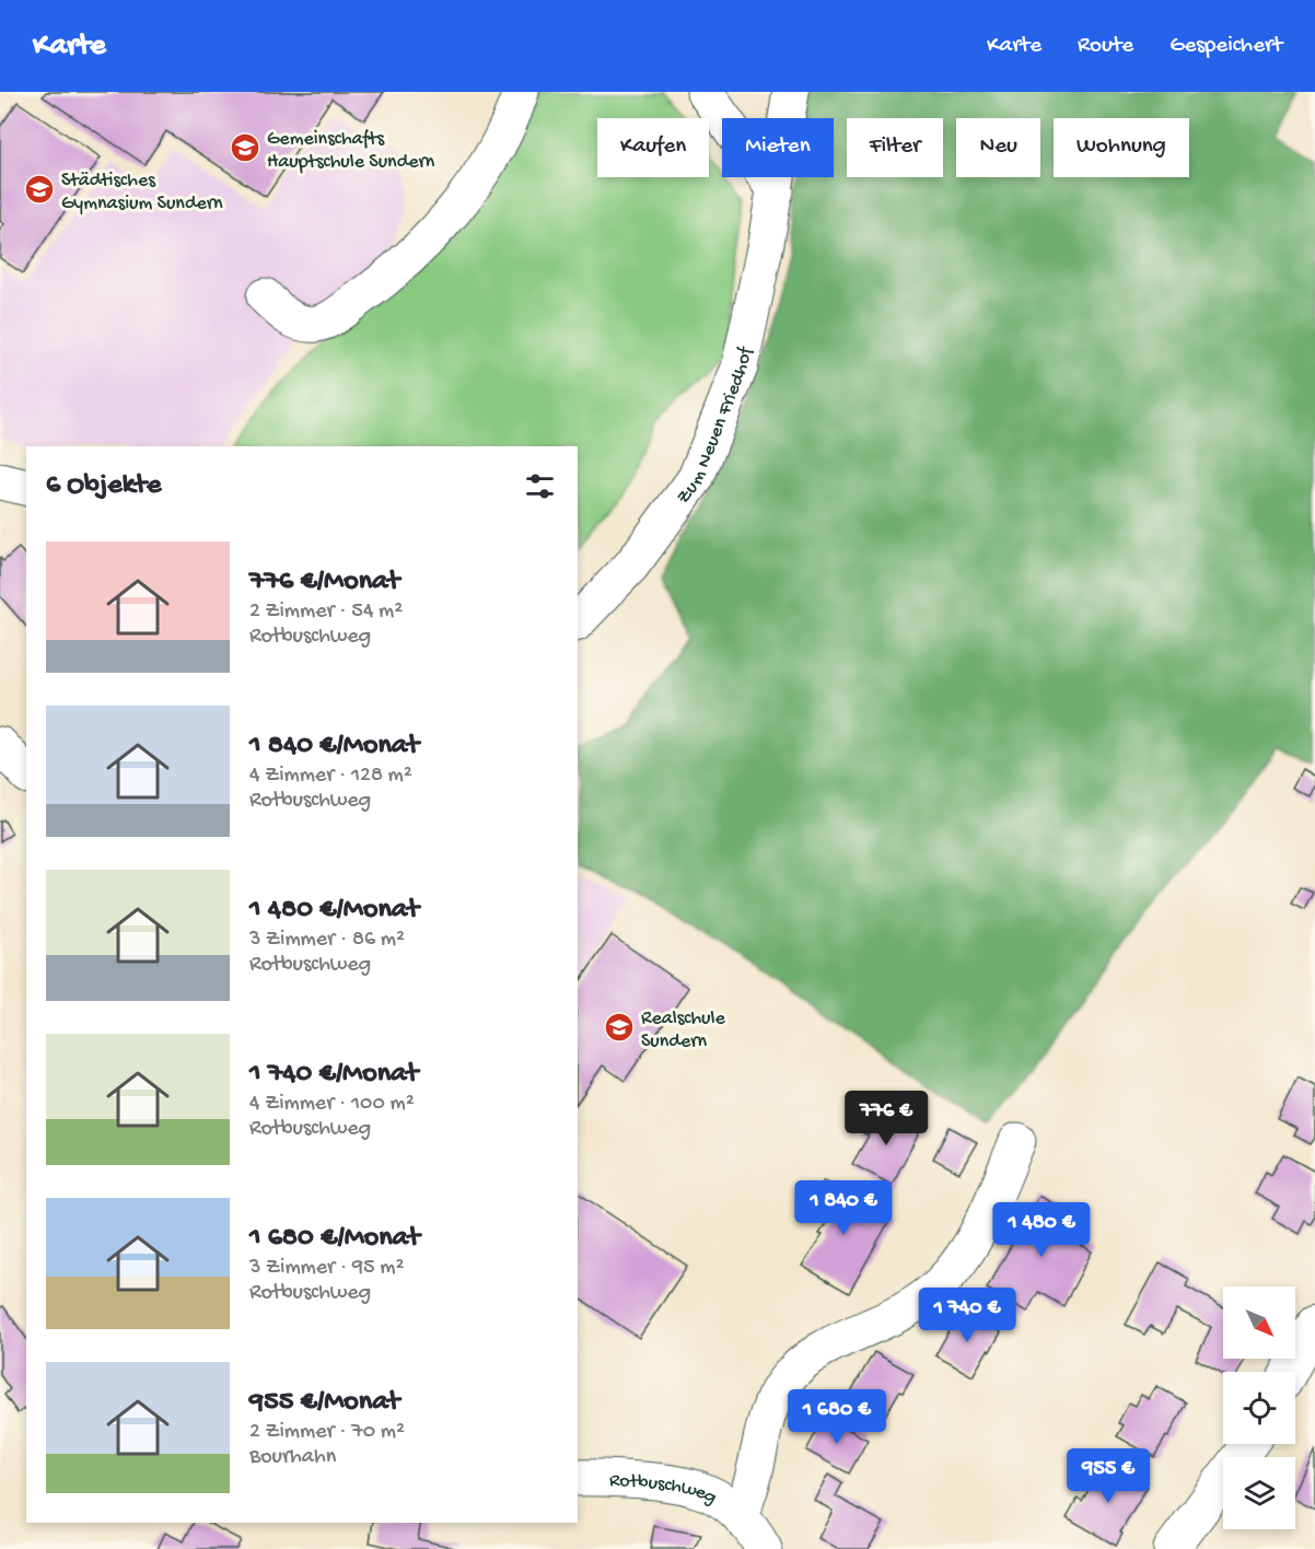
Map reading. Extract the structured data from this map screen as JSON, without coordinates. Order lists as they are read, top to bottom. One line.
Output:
{"streets":{"street":["Zum Neuen Friedhof","Rotbuschweg"]},"places":{"school or university":["Gemeinschafts Hauptschule Sundern","Städtisches Gymnasium Sundern","Realschule Sundern"]},"north":"bottom right","page":{"header":"Karte","nav":["Karte","Route","Gespeichert"],"chip":["Kaufen","Mieten","Filter","Neu","Wohnung"],"heading":"6 Objekte","list":[{"name":"776 €/Monat","note":"2 Zimmer · 54 m² · Rotbuschweg"},{"name":"1 840 €/Monat","note":"4 Zimmer · 128 m² · Rotbuschweg"},{"name":"1 480 €/Monat","note":"3 Zimmer · 86 m² · Rotbuschweg"},{"name":"1 740 €/Monat","note":"4 Zimmer · 100 m² · Rotbuschweg"},{"name":"1 680 €/Monat","note":"3 Zimmer · 95 m² · Rotbuschweg"},{"name":"955 €/Monat","note":"2 Zimmer · 70 m² · Bourhahn"}],"price":["776 €","1 840 €","1 480 €","1 740 €","1 680 €","955 €"]}}
